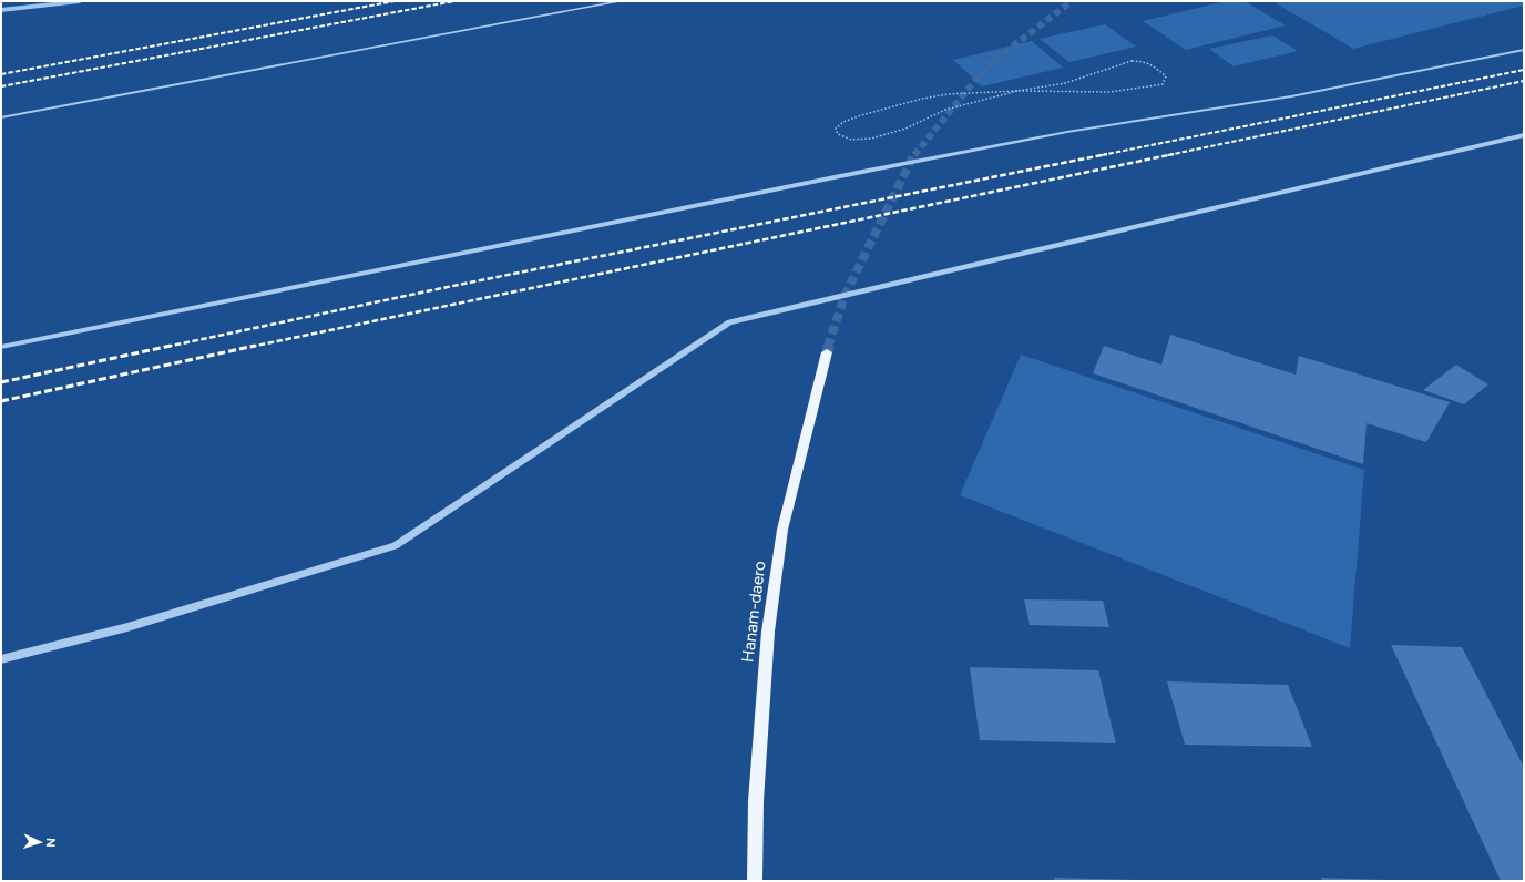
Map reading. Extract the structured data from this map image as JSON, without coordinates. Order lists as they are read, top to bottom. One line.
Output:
{"streets":{"main road":["Hanam-daero"]},"north":"right"}
